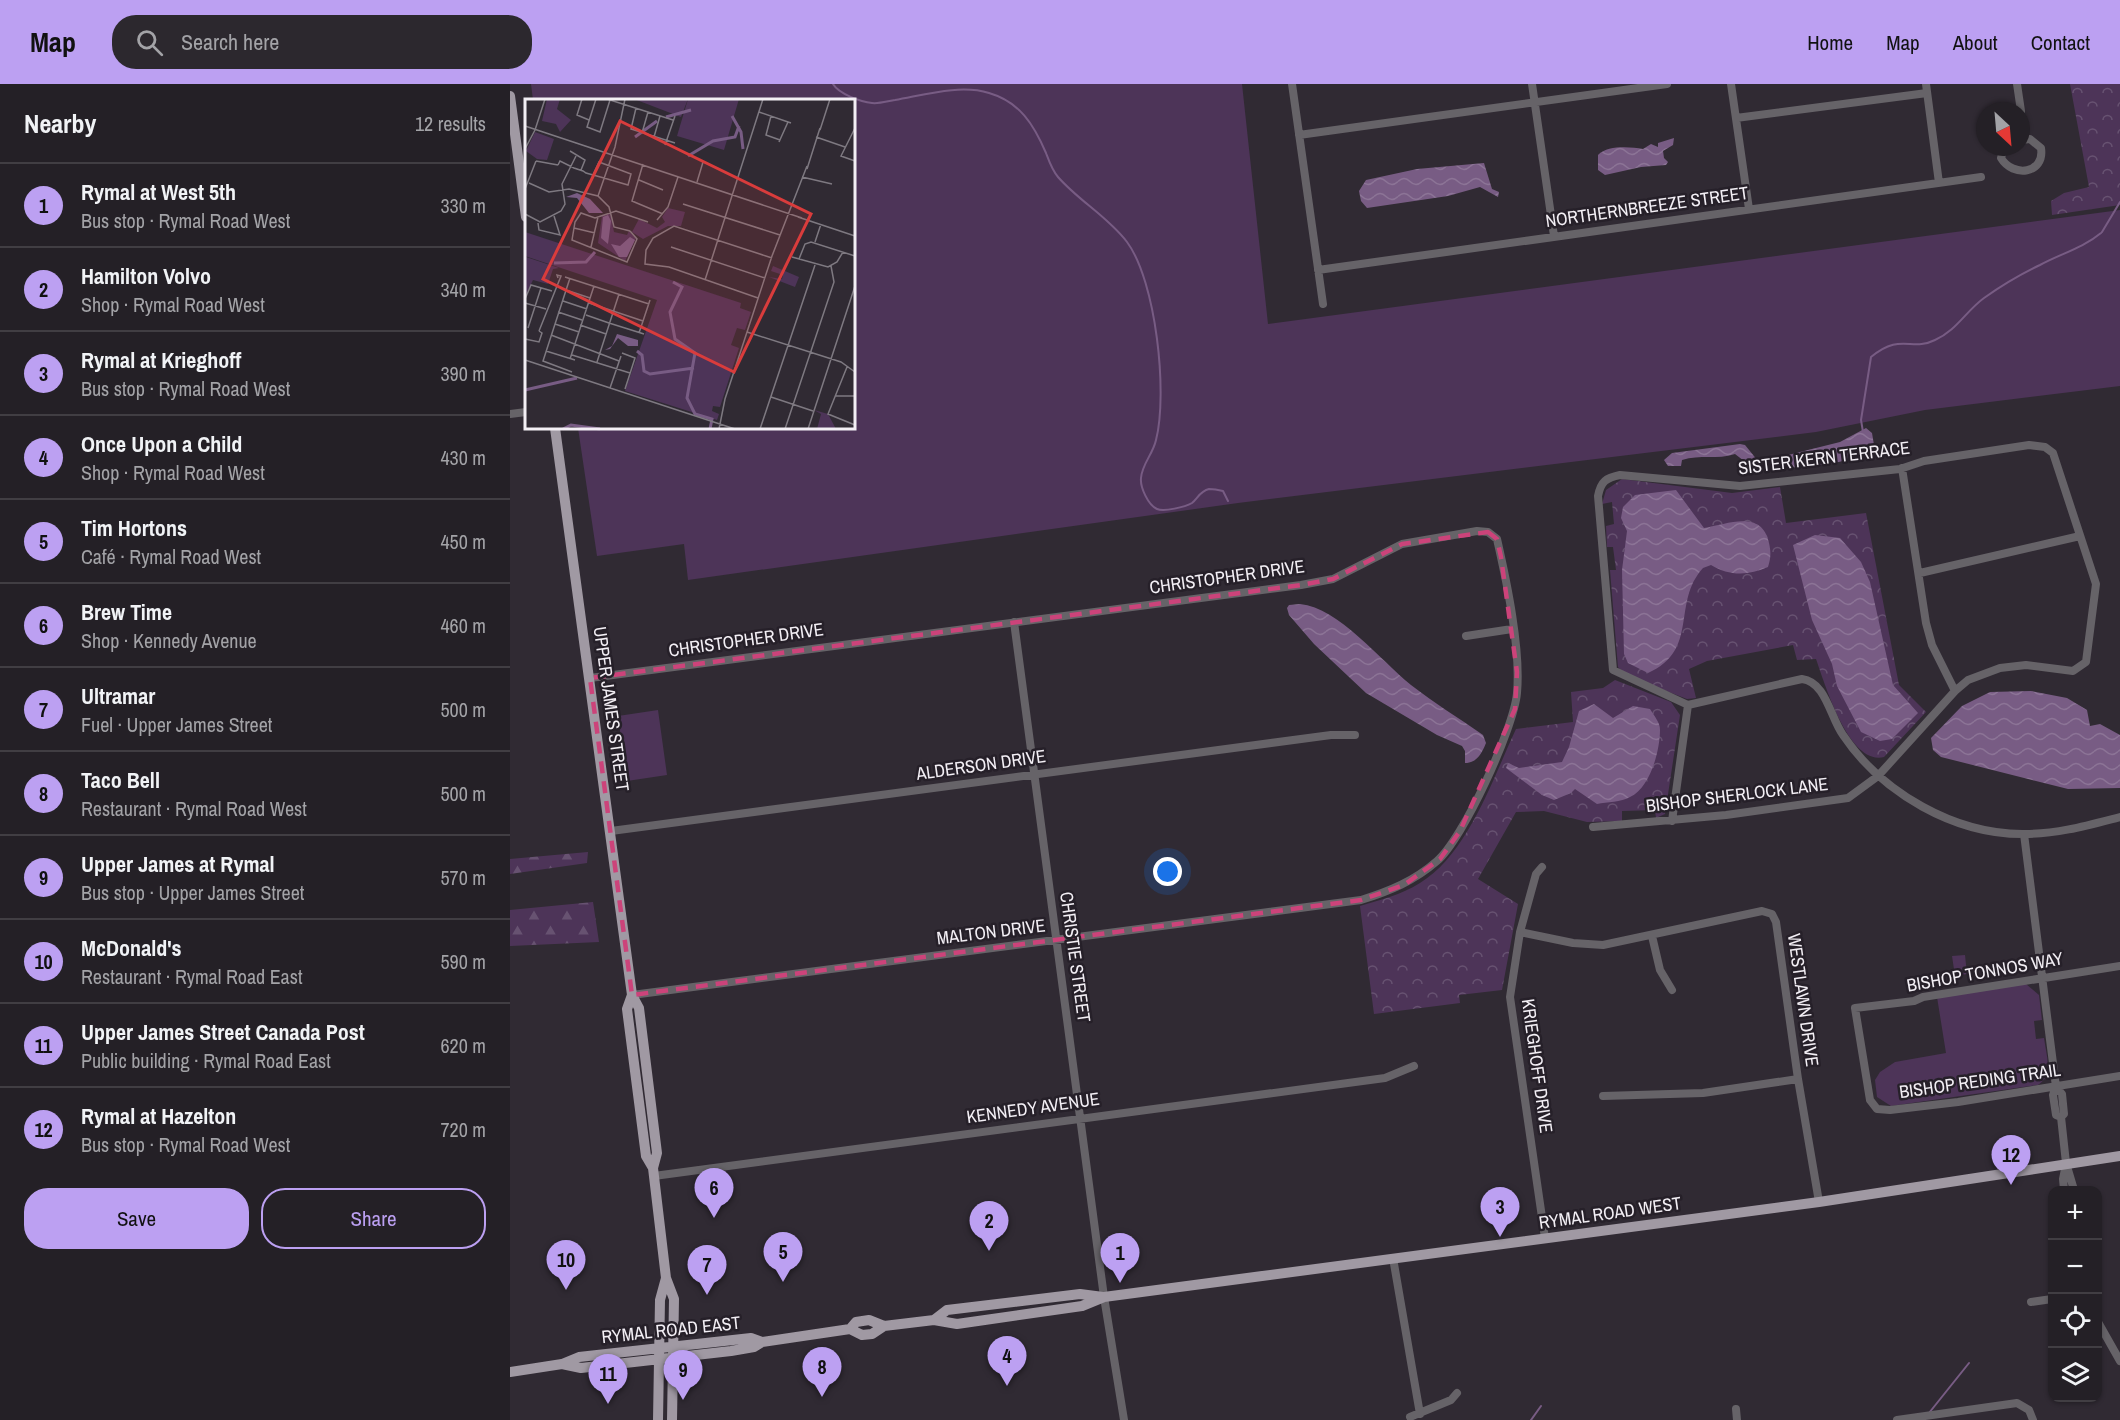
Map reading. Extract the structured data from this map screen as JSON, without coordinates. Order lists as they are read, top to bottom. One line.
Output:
{"streets":{"main road":["UPPER JAMES STREET","RYMAL ROAD WEST","RYMAL ROAD EAST"],"street":["NORTHERNBREEZE STREET","SISTER KERN TERRACE","CHRISTOPHER DRIVE","ALDERSON DRIVE","BISHOP SHERLOCK LANE","MALTON DRIVE","CHRISTIE STREET","BISHOP TONNOS WAY","WESTLAWN DRIVE","KRIEGHOFF DRIVE","BISHOP REDING TRAIL","KENNEDY AVENUE"]},"crossings":[["SISTER KERN TERRACE","BISHOP SHERLOCK LANE"],["CHRISTOPHER DRIVE","UPPER JAMES STREET"],["CHRISTOPHER DRIVE","MALTON DRIVE"],["CHRISTOPHER DRIVE","CHRISTIE STREET"],["UPPER JAMES STREET","ALDERSON DRIVE"],["UPPER JAMES STREET","MALTON DRIVE"],["UPPER JAMES STREET","KENNEDY AVENUE"],["UPPER JAMES STREET","RYMAL ROAD EAST"],["ALDERSON DRIVE","CHRISTIE STREET"],["MALTON DRIVE","CHRISTIE STREET"],["CHRISTIE STREET","KENNEDY AVENUE"],["CHRISTIE STREET","RYMAL ROAD WEST"],["BISHOP TONNOS WAY","BISHOP REDING TRAIL"],["WESTLAWN DRIVE","KRIEGHOFF DRIVE"],["WESTLAWN DRIVE","RYMAL ROAD WEST"],["KRIEGHOFF DRIVE","RYMAL ROAD WEST"],["RYMAL ROAD WEST","RYMAL ROAD EAST"]],"north":"bottom right","page":{"header":"Map","search":"Search here","nav":["Home","Map","About","Contact"],"heading":["Nearby","12 results"],"list":[{"mark":"1","name":"Rymal at West 5th","note":"Bus stop · Rymal Road West","value":"330 m"},{"mark":"2","name":"Hamilton Volvo","note":"Shop · Rymal Road West","value":"340 m"},{"mark":"3","name":"Rymal at Krieghoff","note":"Bus stop · Rymal Road West","value":"390 m"},{"mark":"4","name":"Once Upon a Child","note":"Shop · Rymal Road West","value":"430 m"},{"mark":"5","name":"Tim Hortons","note":"Café · Rymal Road West","value":"450 m"},{"mark":"6","name":"Brew Time","note":"Shop · Kennedy Avenue","value":"460 m"},{"mark":"7","name":"Ultramar","note":"Fuel · Upper James Street","value":"500 m"},{"mark":"8","name":"Taco Bell","note":"Restaurant · Rymal Road West","value":"500 m"},{"mark":"9","name":"Upper James at Rymal","note":"Bus stop · Upper James Street","value":"570 m"},{"mark":"10","name":"McDonald's","note":"Restaurant · Rymal Road East","value":"590 m"},{"mark":"11","name":"Upper James Street Canada Post","note":"Public building · Rymal Road East","value":"620 m"},{"mark":"12","name":"Rymal at Hazelton","note":"Bus stop · Rymal Road West","value":"720 m"}],"pins":["12","6","3","2","5","1","10","7","4","8","9","11"],"buttons":["Save","Share"],"map_buttons":["+","−"]}}
